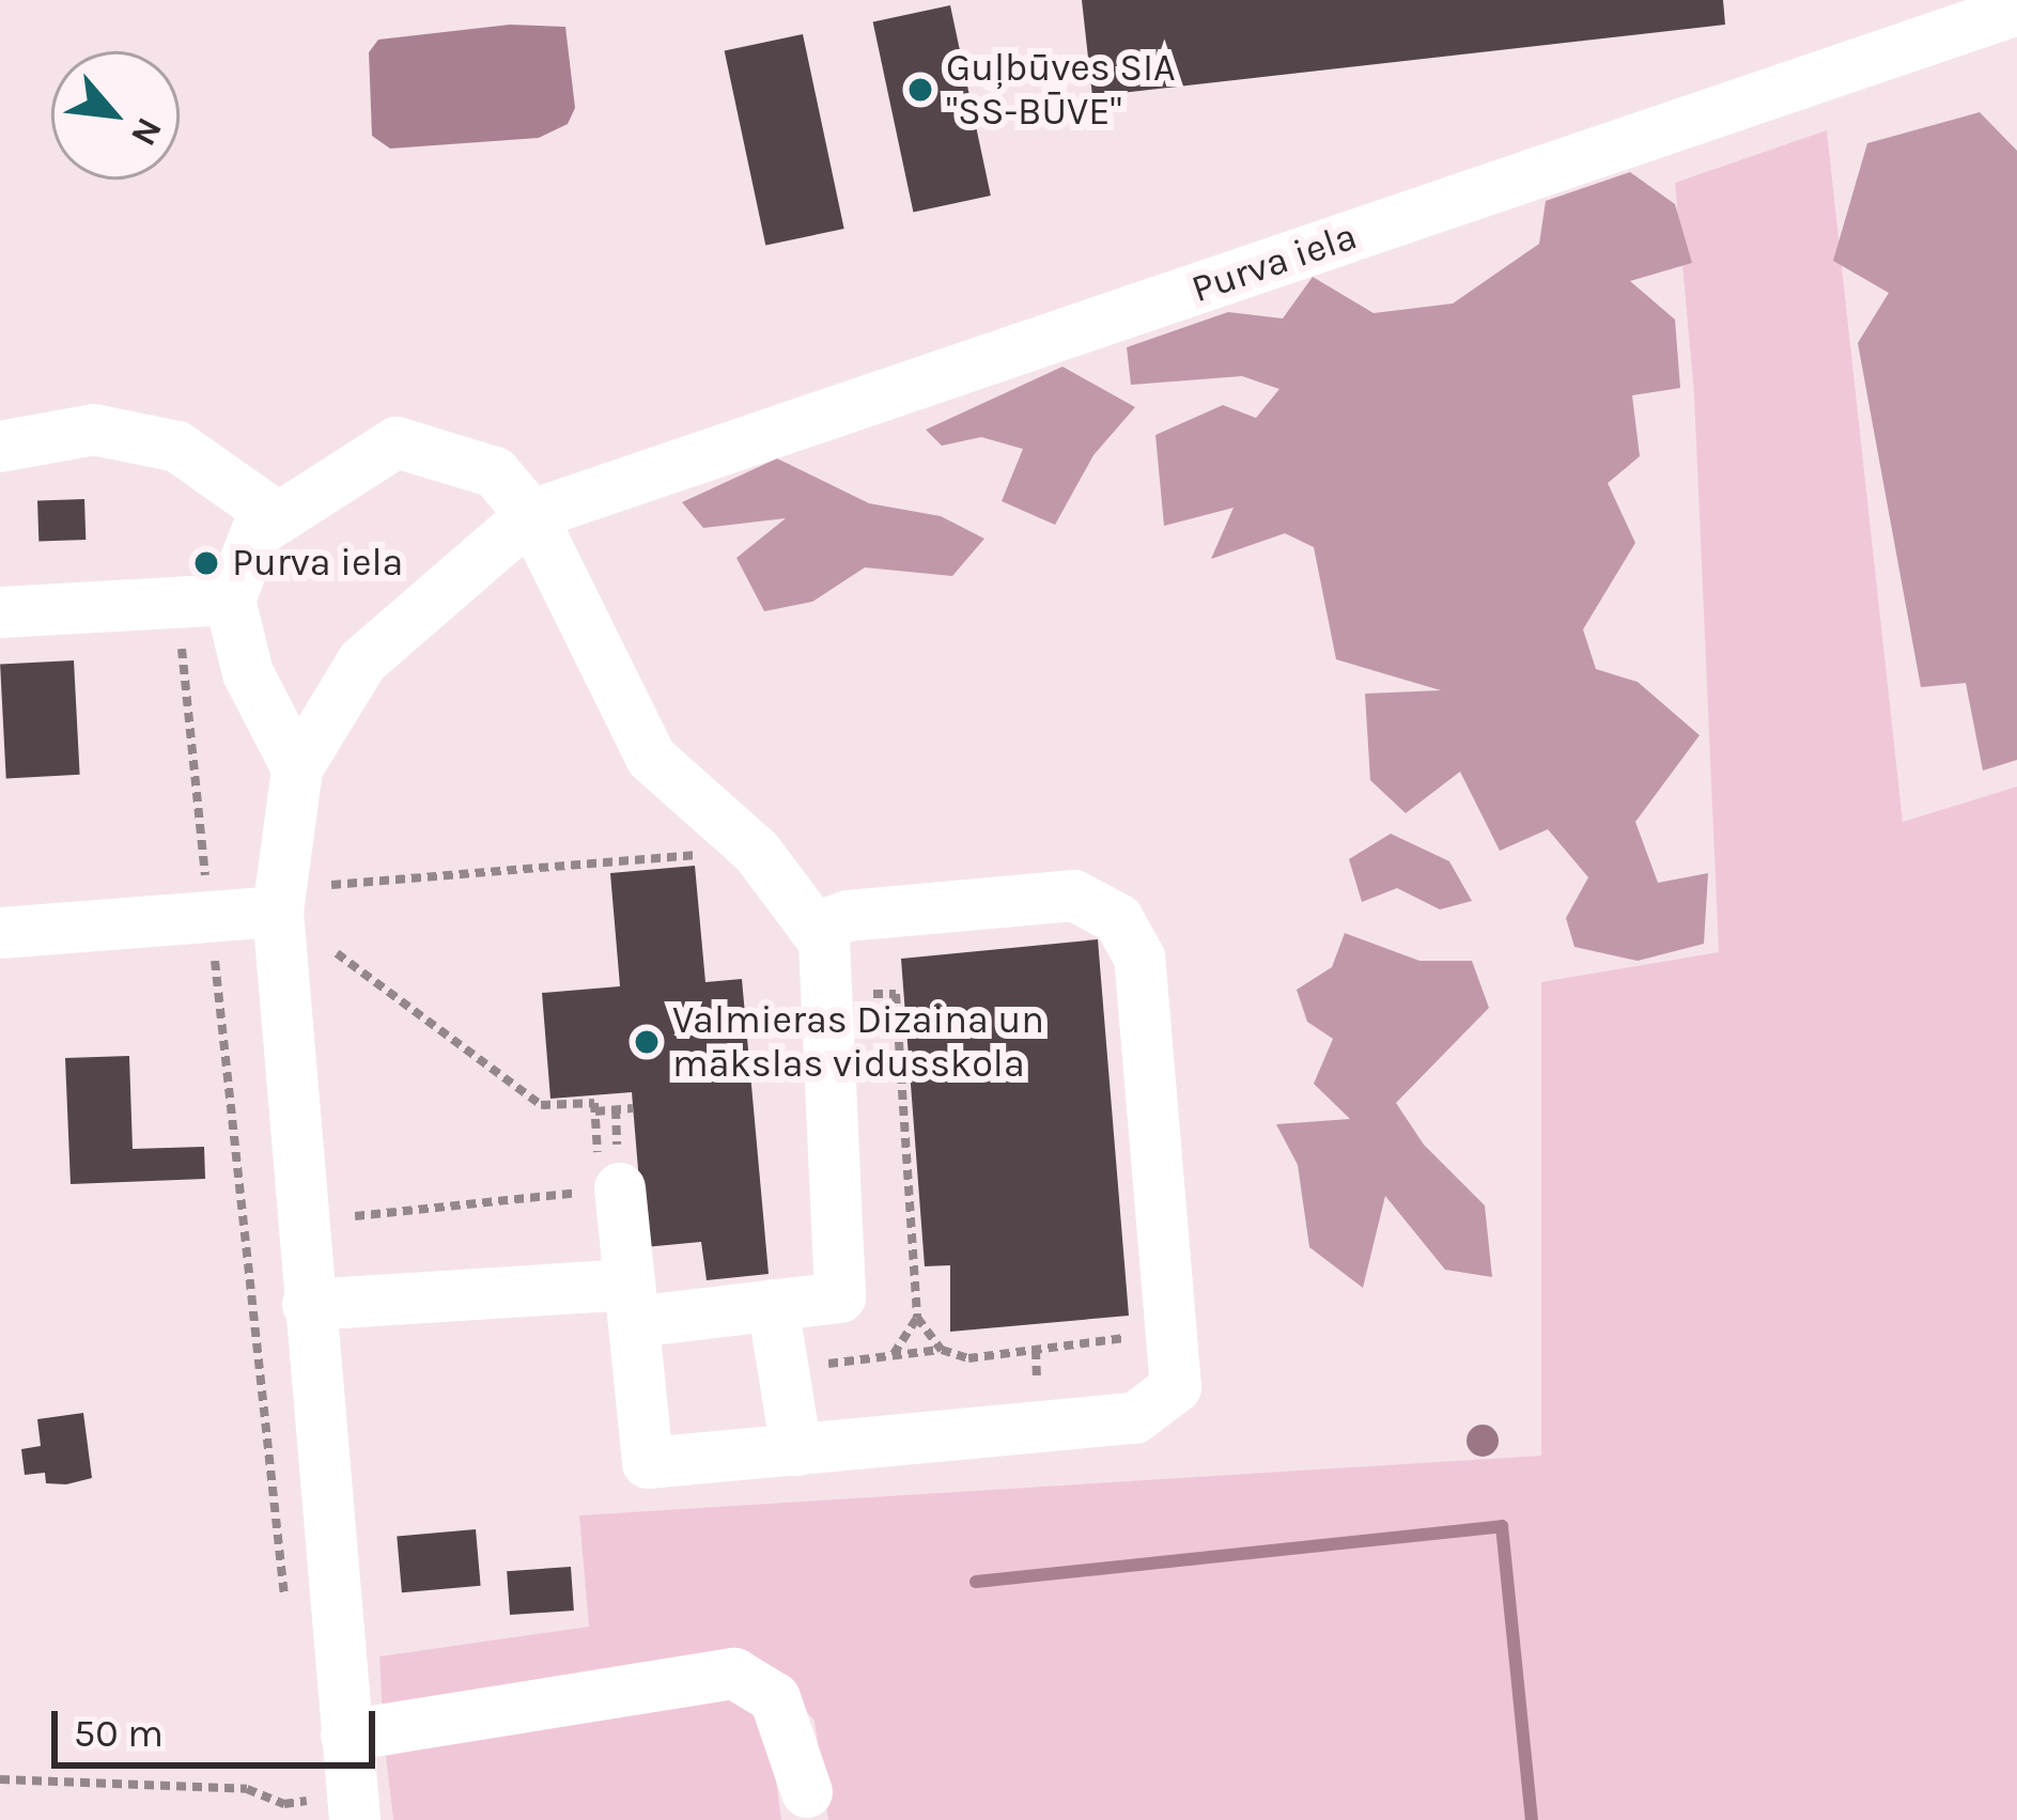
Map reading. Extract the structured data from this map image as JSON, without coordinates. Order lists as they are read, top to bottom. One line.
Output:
{"streets":{"street":["Purva iela"]},"places":["Guļbūves SIA \"SS-BŪVE\"","Purva iela","Valmieras Dizaina un mākslas vidusskola"],"scale_bar":"50 m","north":"bottom right"}
